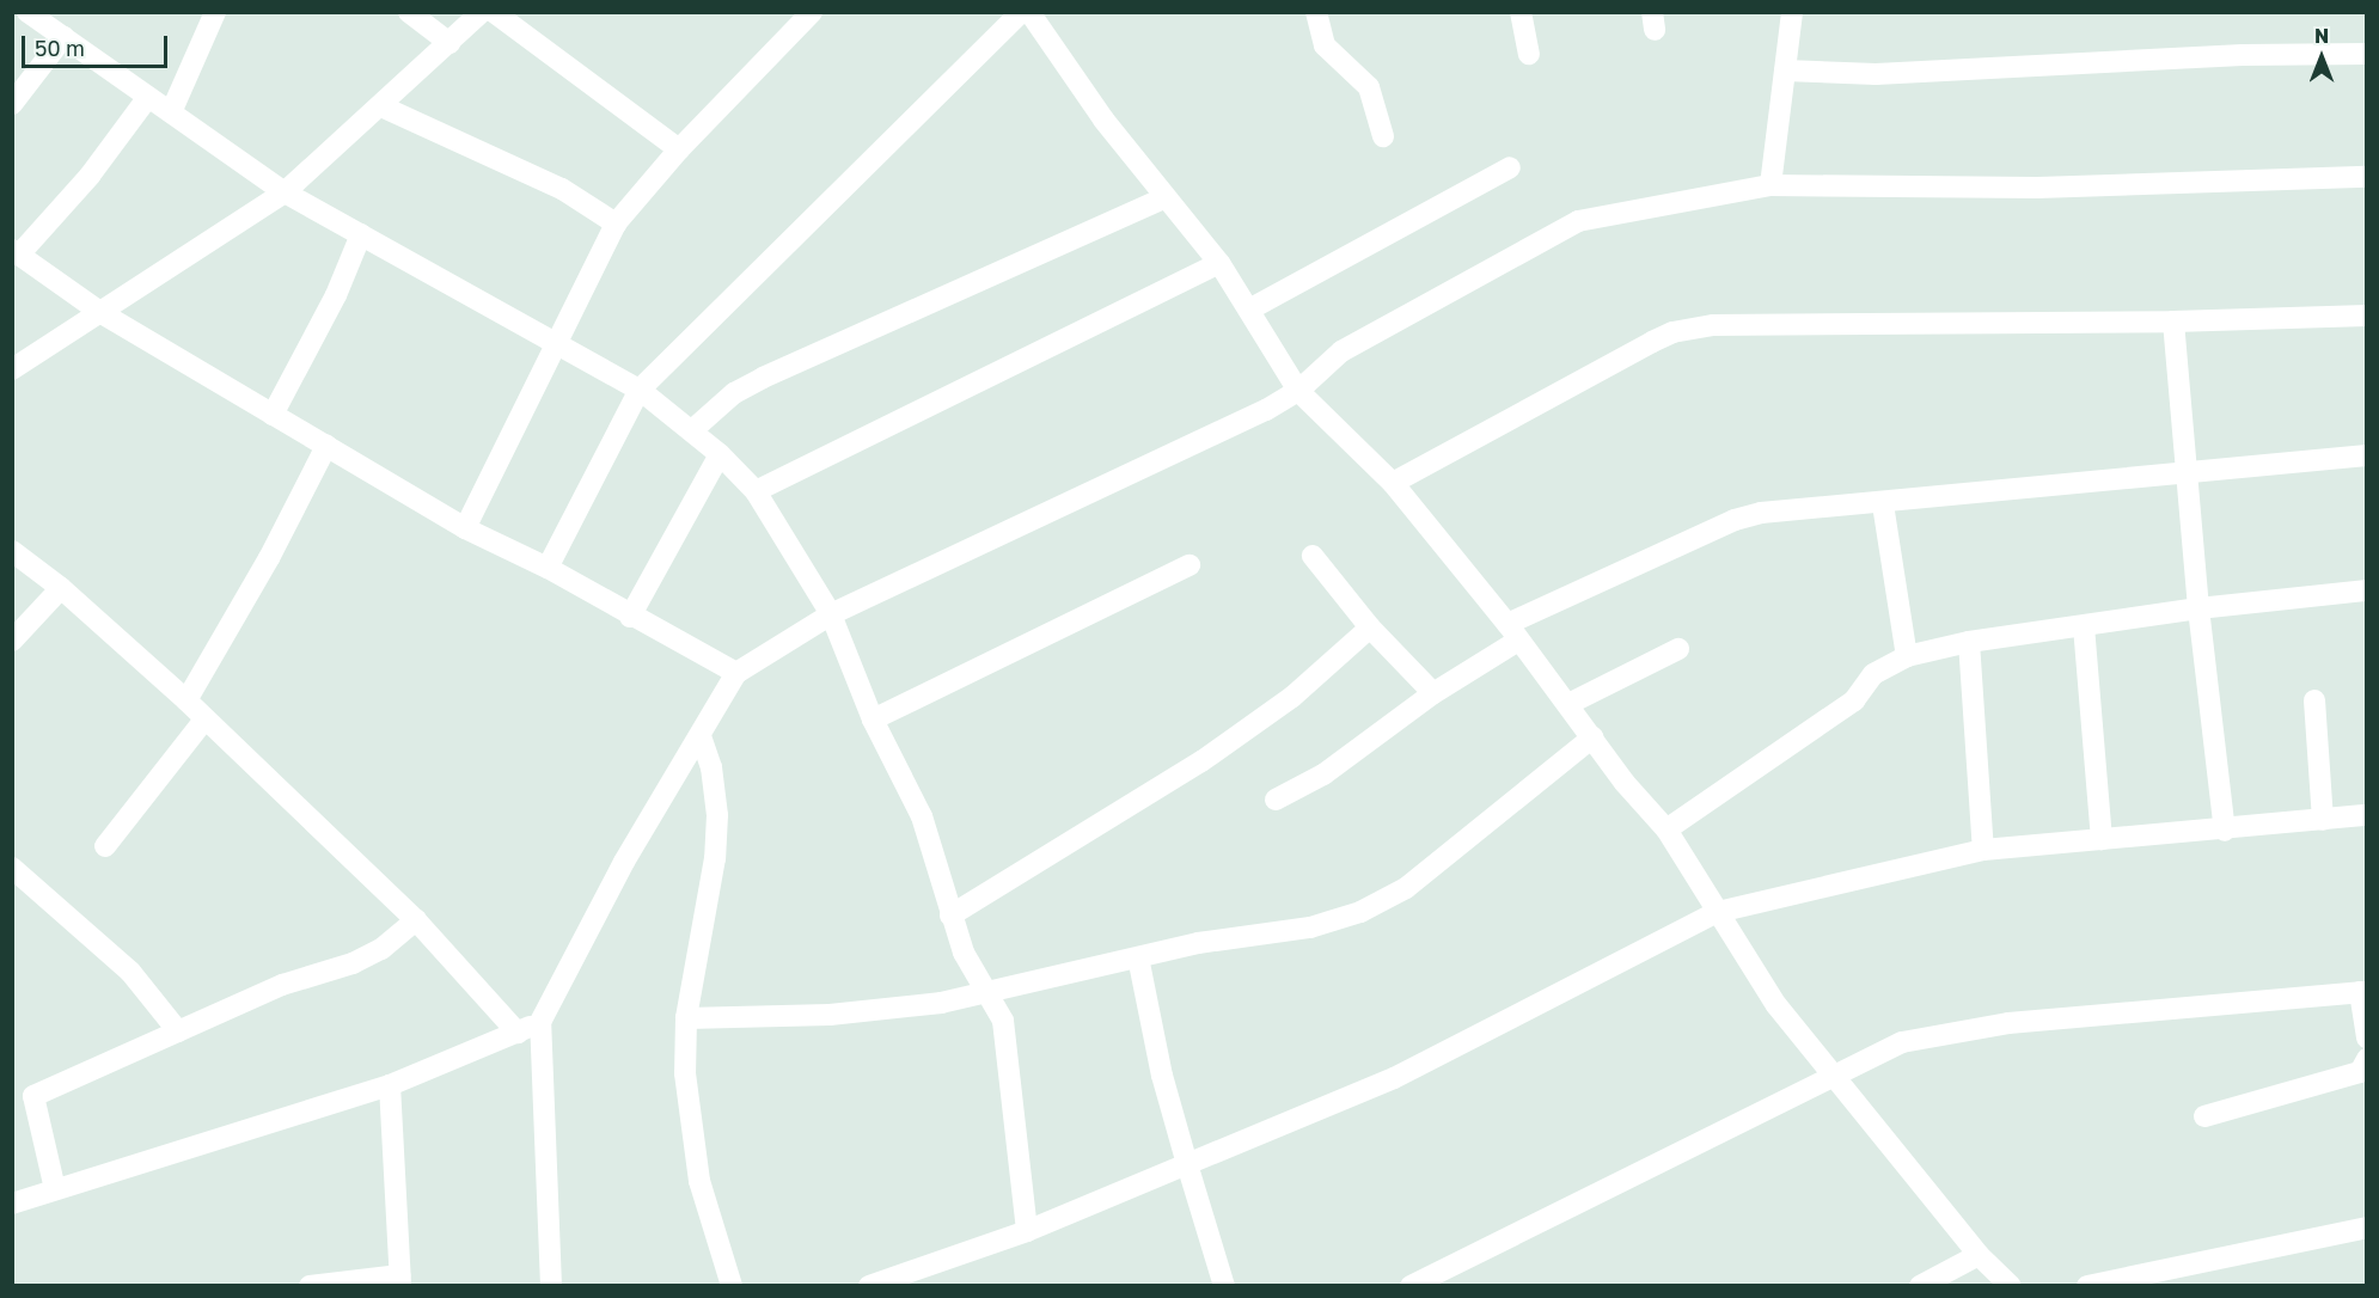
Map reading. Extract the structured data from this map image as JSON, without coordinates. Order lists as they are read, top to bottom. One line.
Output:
{"scale_bar":"50 m","north":"top"}
